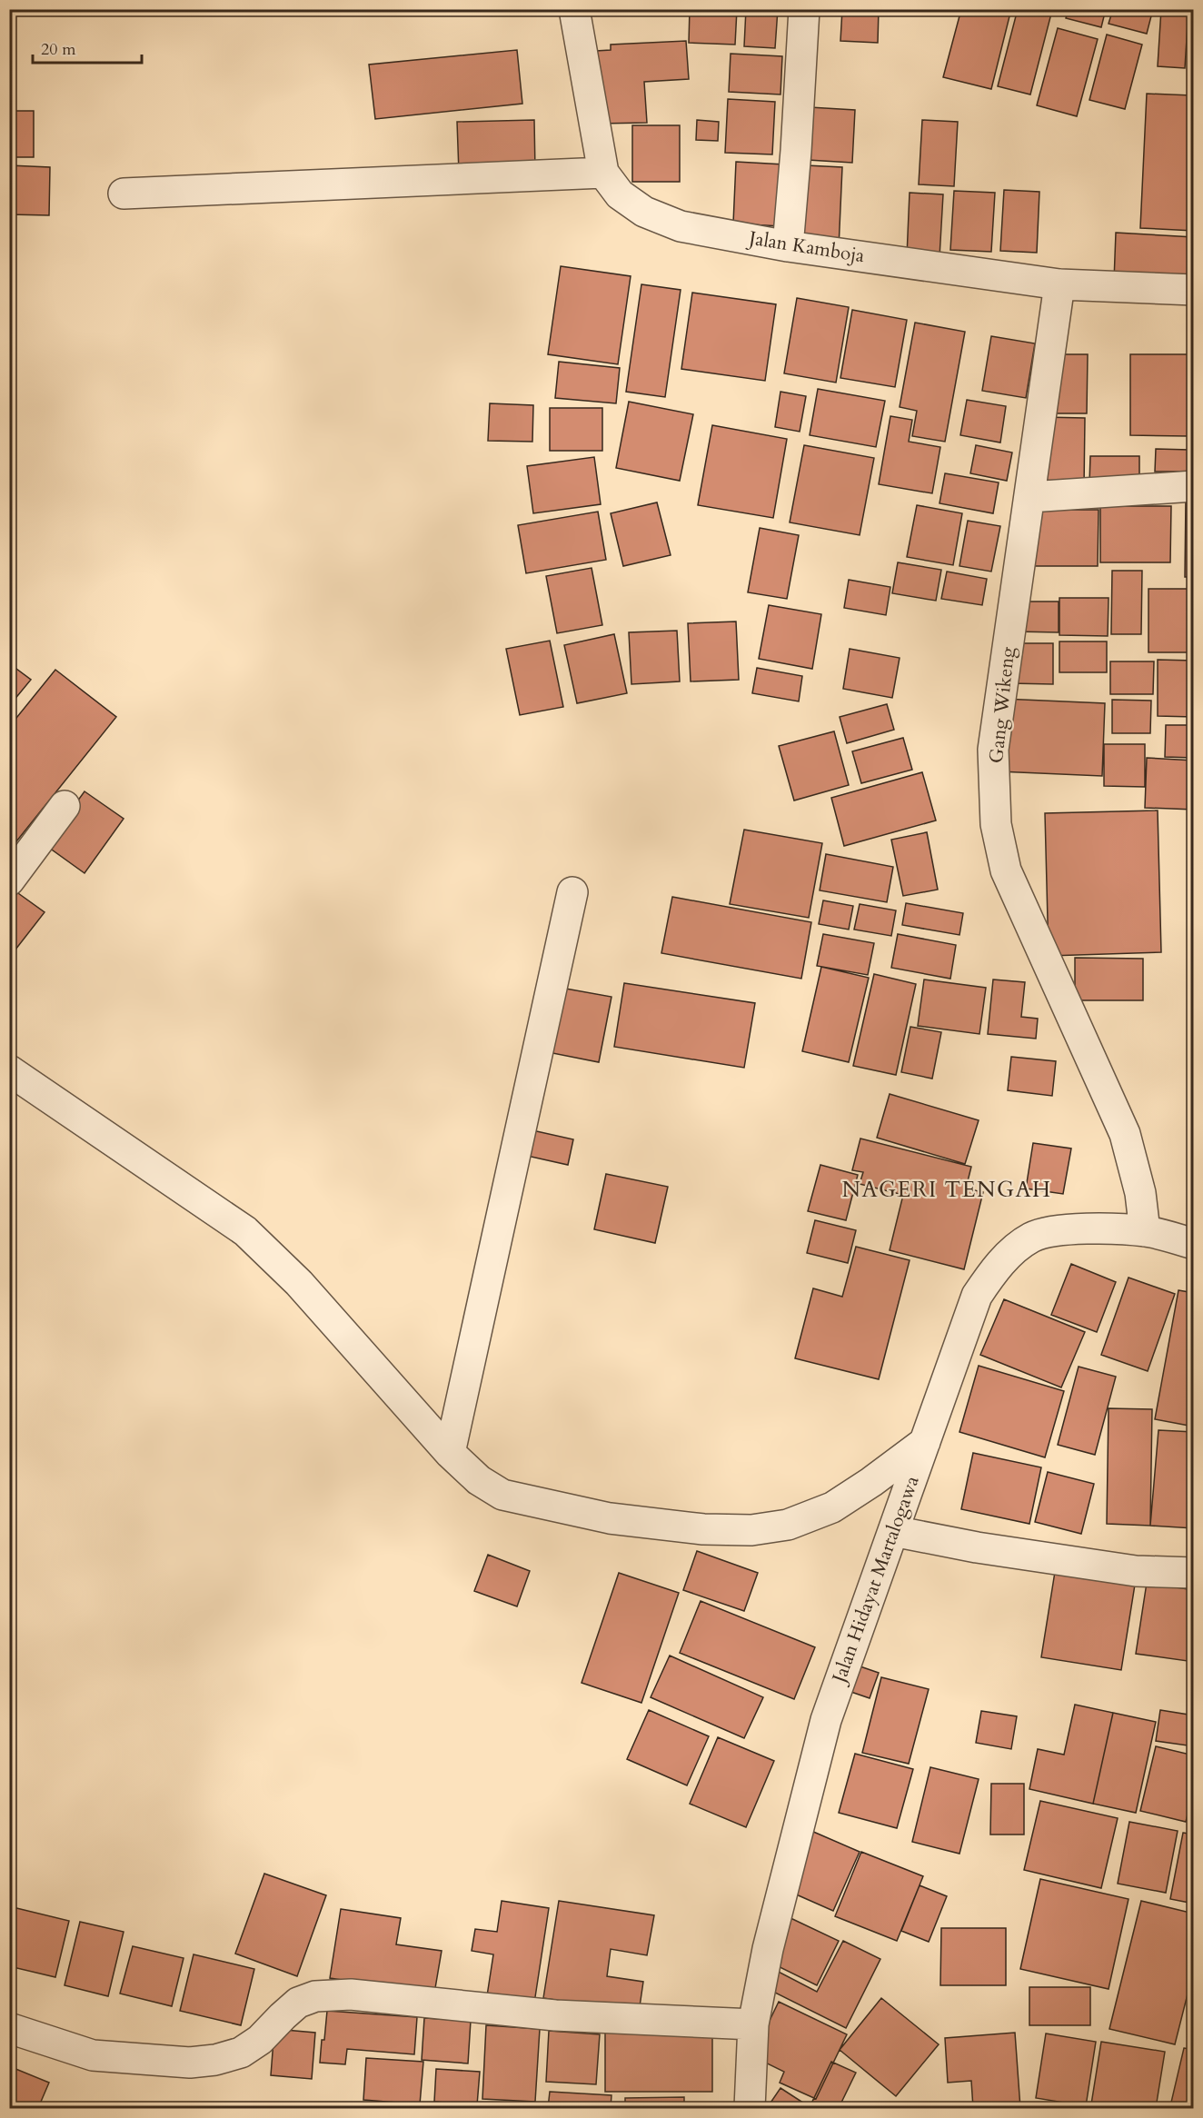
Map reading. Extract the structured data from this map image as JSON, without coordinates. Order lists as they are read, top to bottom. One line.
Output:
{"streets":{"street":["Jalan Kamboja","Gang Wikeng","Jalan Hidayat Martalogawa"]},"crossings":[["Jalan Kamboja","Gang Wikeng"],["Gang Wikeng","Jalan Hidayat Martalogawa"]],"districts":["NAGERI TENGAH"],"scale_bar":"20 m"}
